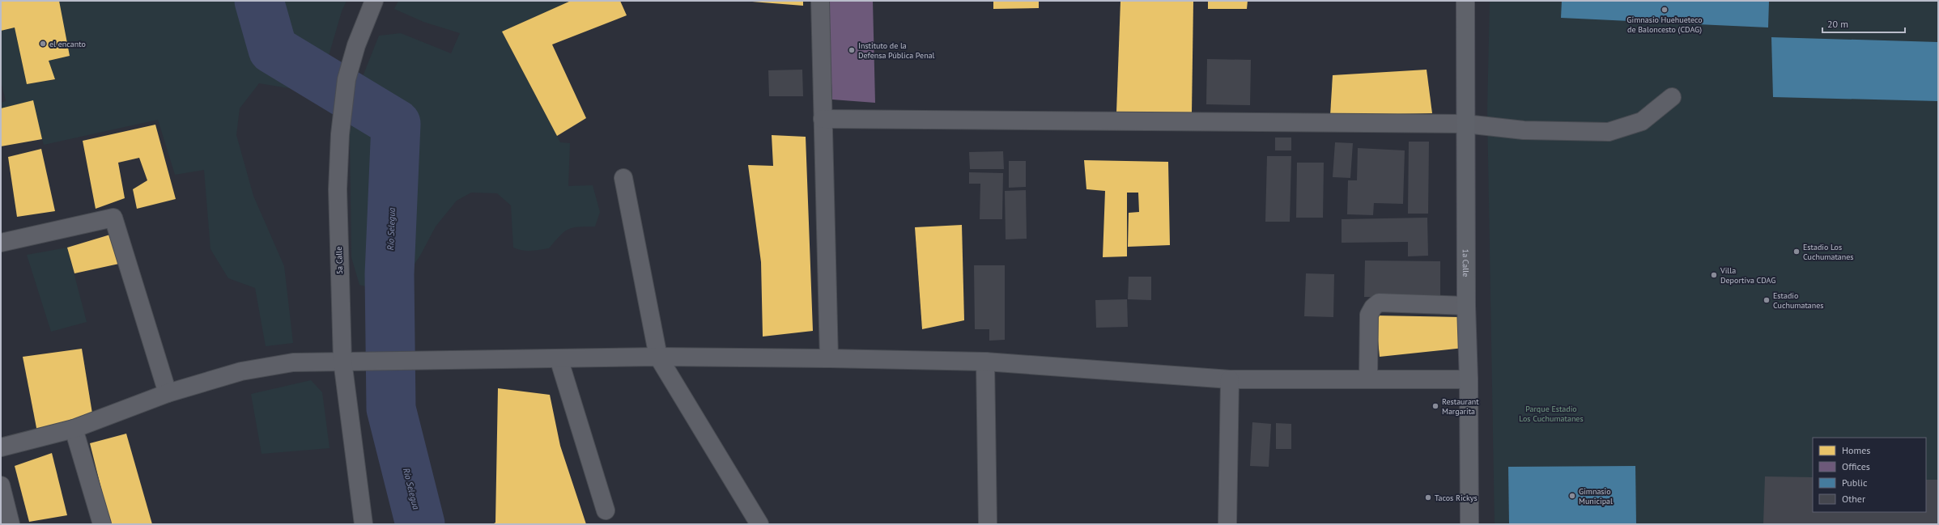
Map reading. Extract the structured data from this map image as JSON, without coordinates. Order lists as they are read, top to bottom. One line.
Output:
{"streets":{"main road":["1a Calle"],"street":["5a Calle"]},"water":["Río Selegua"],"parks":["Parque Estadio Los Cuchumatanes"],"places":["Gimnasio Huehueteco de Baloncesto (CDAG)","el encanto","Instituto de la Defensa Pública Penal","Estadio Los Cuchumatanes","Villa Deportiva CDAG","Estadio Cuchumatanes","Restaurant Margarita","Gimnasio Municipal","Tacos Rickys"],"legend":["Homes","Offices","Public","Other"],"scale_bar":"20 m"}
